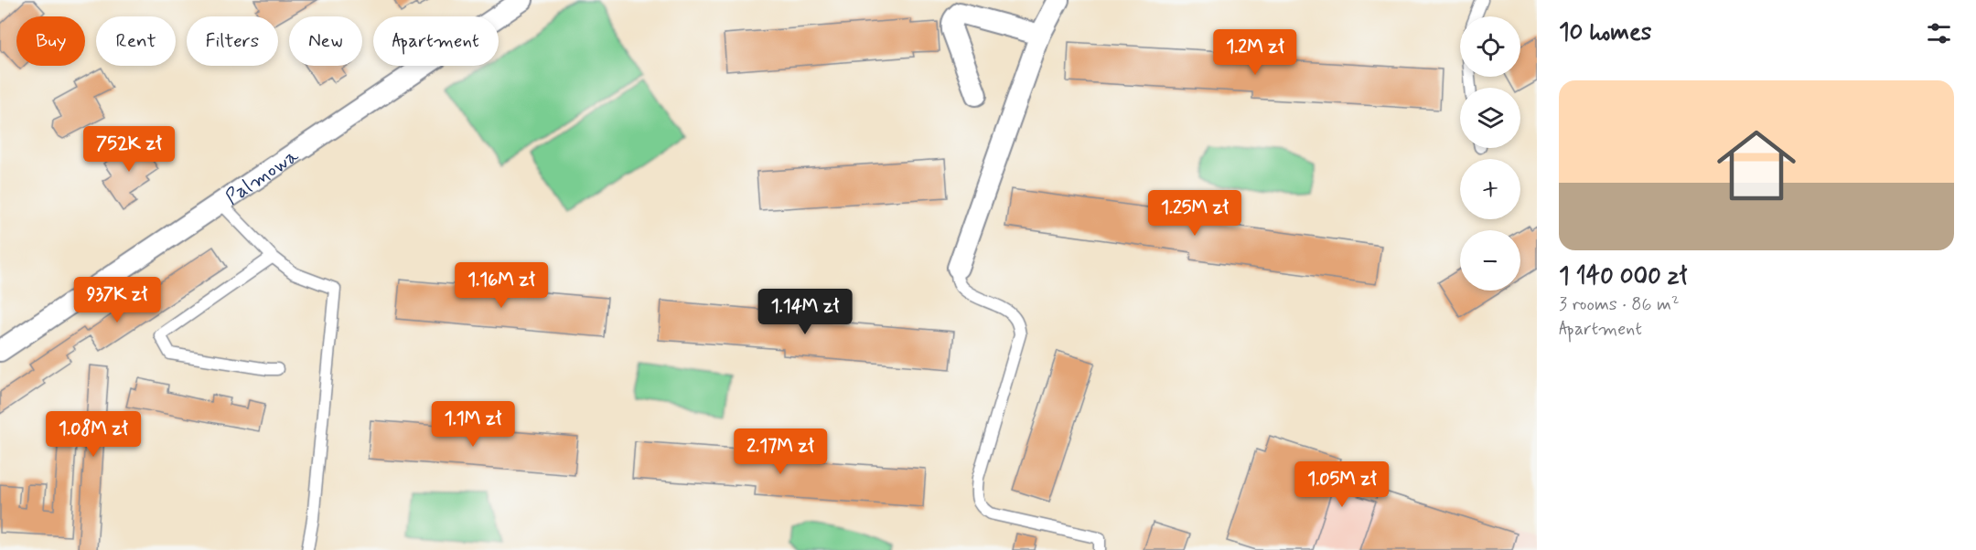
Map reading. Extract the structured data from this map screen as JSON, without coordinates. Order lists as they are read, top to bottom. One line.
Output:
{"streets":{"street":["Palmowa"]},"page":{"heading":"10 homes","map_buttons":["+","−"],"chip":["Buy","Rent","Filters","New","Apartment"],"price":["1.2M zł","752K zł","1.25M zł","1.16M zł","937K zł","1.14M zł","1.1M zł","1.08M zł","2.17M zł","1.05M zł"],"list":[{"name":"1 140 000 zł","note":"3 rooms · 86 m² · Apartment"}]}}
